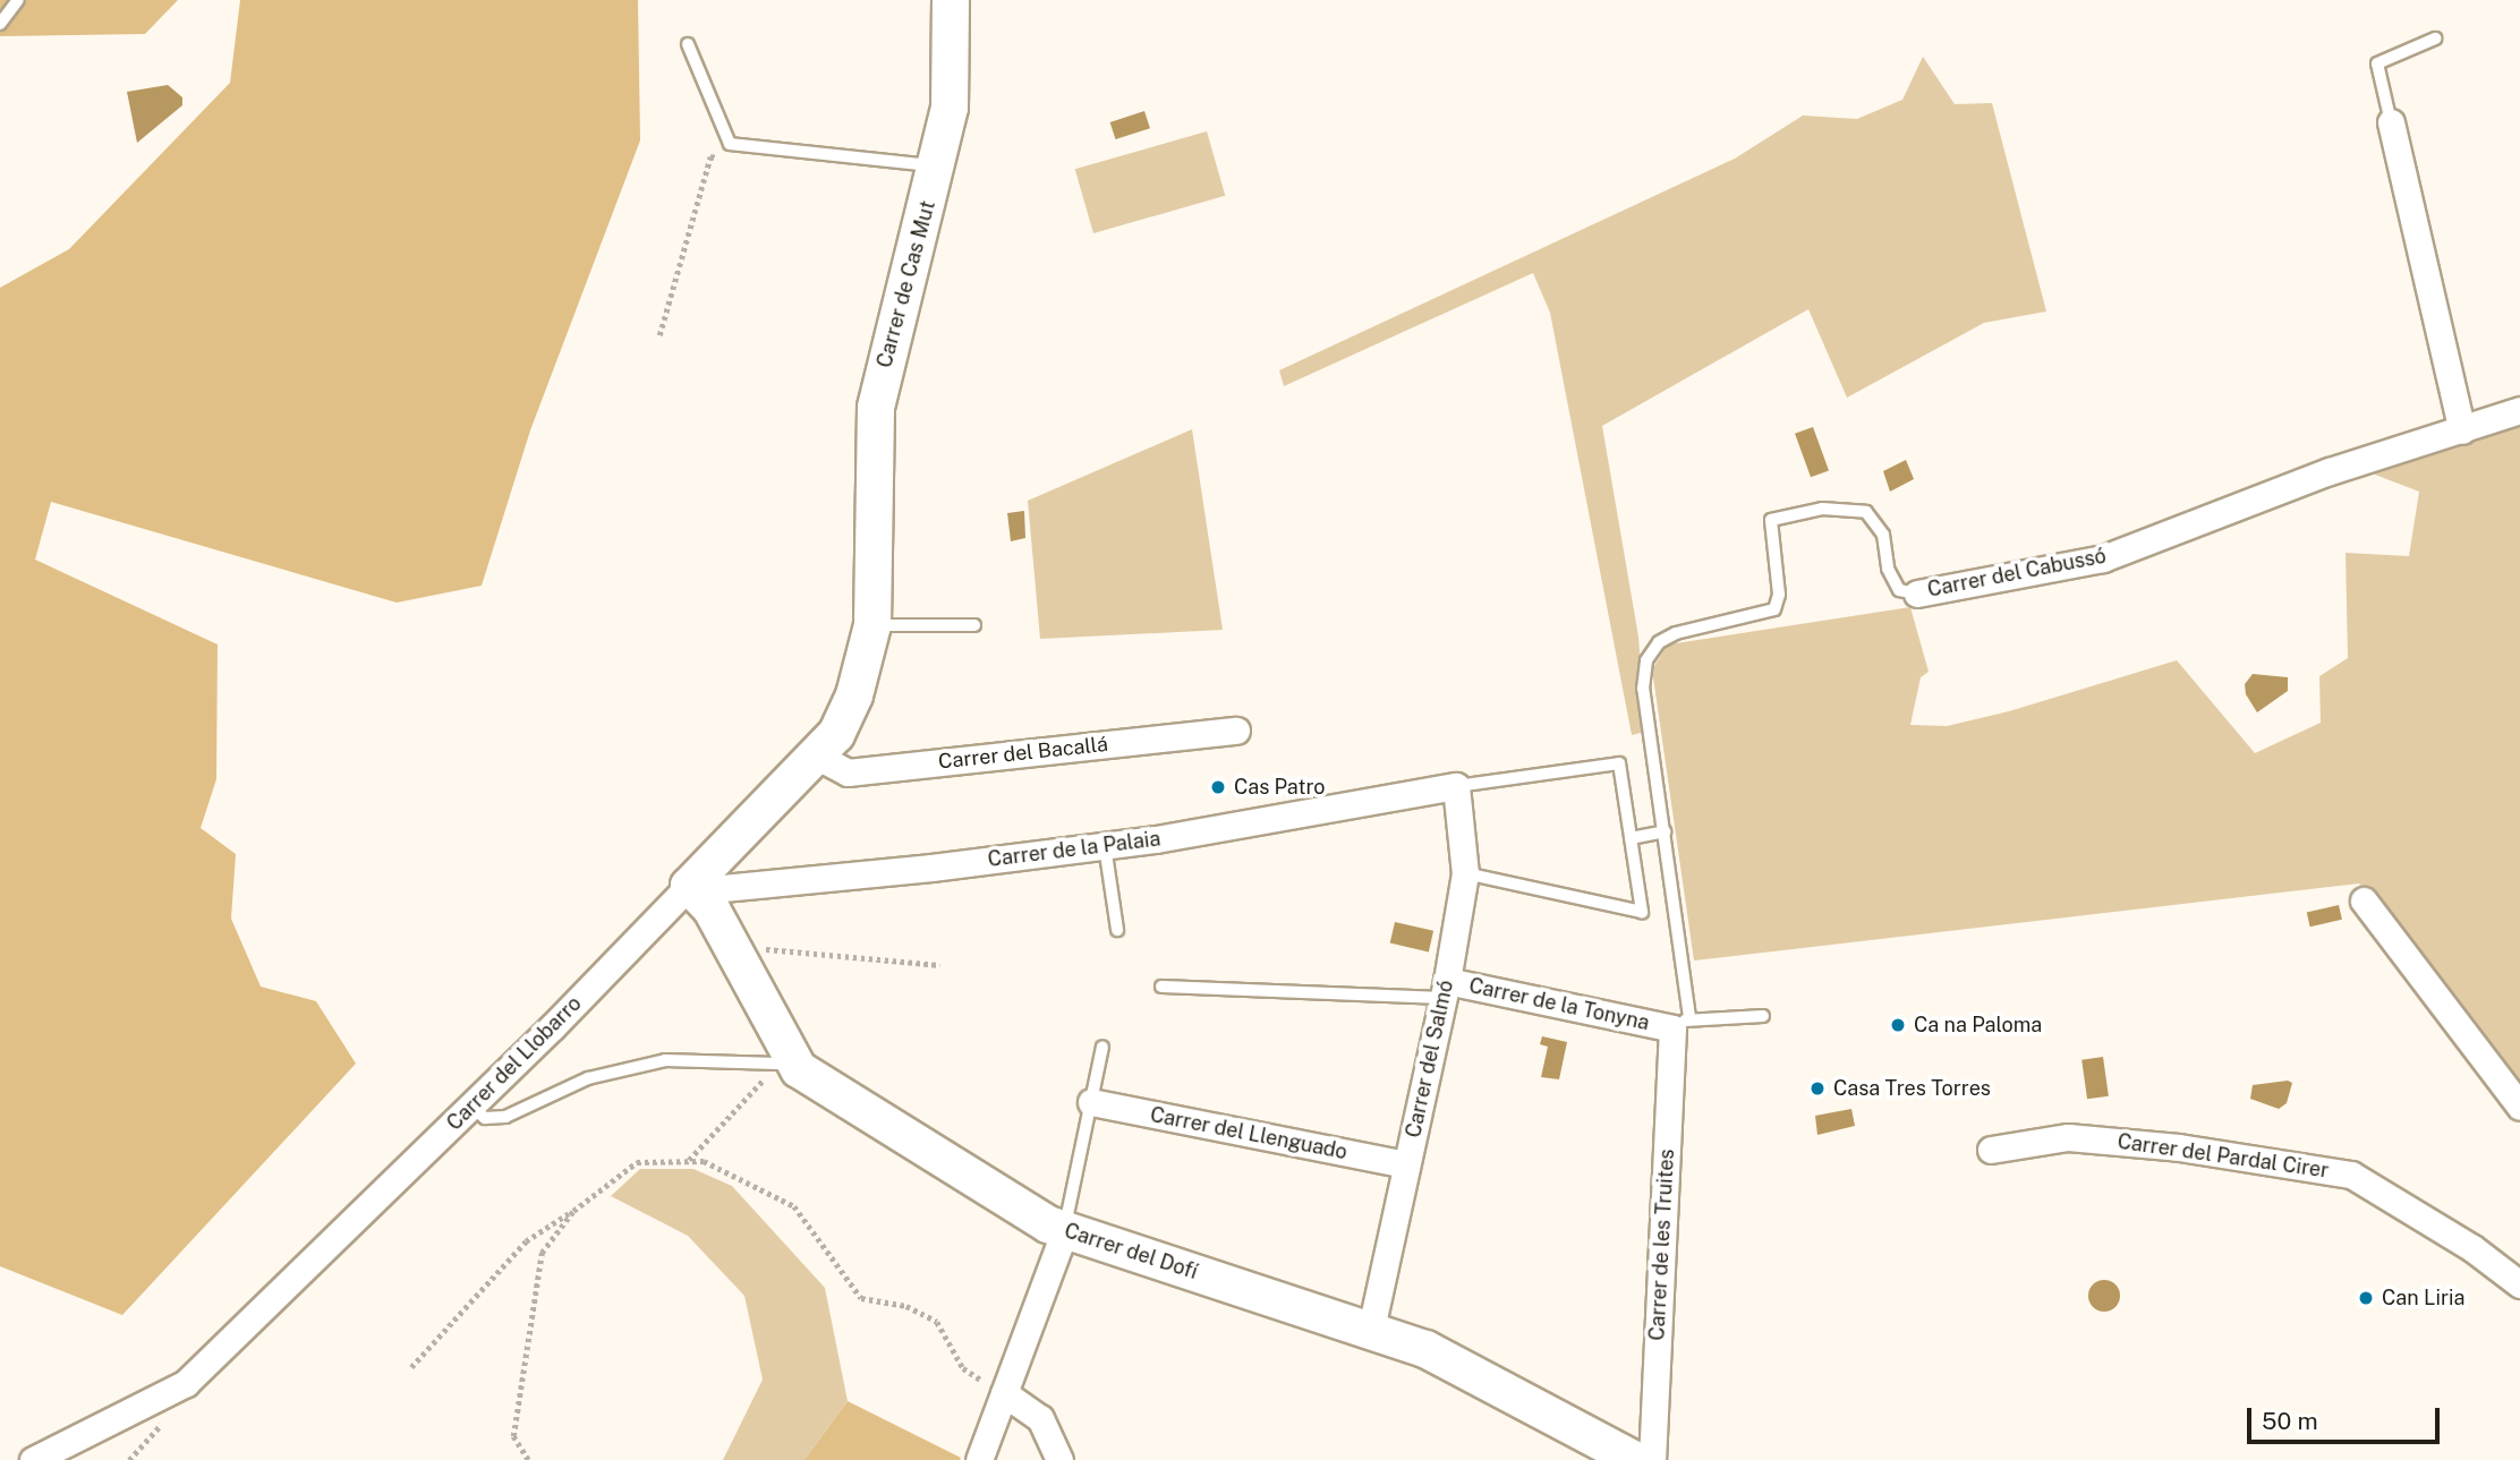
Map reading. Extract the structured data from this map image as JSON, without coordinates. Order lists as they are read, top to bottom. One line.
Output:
{"streets":{"street":["Carrer de Cas Mut","Carrer del Cabussó","Carrer del Bacallá","Carrer de la Palaia","Carrer de la Tonyna","Carrer del Salmó","Carrer del Llobarro","Carrer del Llenguado","Carrer del Pardal Cirer","Carrer de les Truites","Carrer del Dofí"]},"crossings":[["Carrer de Cas Mut","Carrer del Llobarro"],["Carrer del Cabussó","Carrer de la Tonyna"],["Carrer del Cabussó","Carrer de les Truites"],["Carrer del Bacallá","Carrer del Llobarro"],["Carrer de la Palaia","Carrer del Salmó"],["Carrer de la Palaia","Carrer del Llobarro"],["Carrer de la Palaia","Carrer del Dofí"],["Carrer de la Tonyna","Carrer del Salmó"],["Carrer de la Tonyna","Carrer de les Truites"],["Carrer del Salmó","Carrer del Llenguado"],["Carrer del Salmó","Carrer del Dofí"],["Carrer del Llobarro","Carrer del Dofí"]],"places":["Cas Patro","Ca na Paloma","Casa Tres Torres","Can Liria"],"scale_bar":"50 m"}
